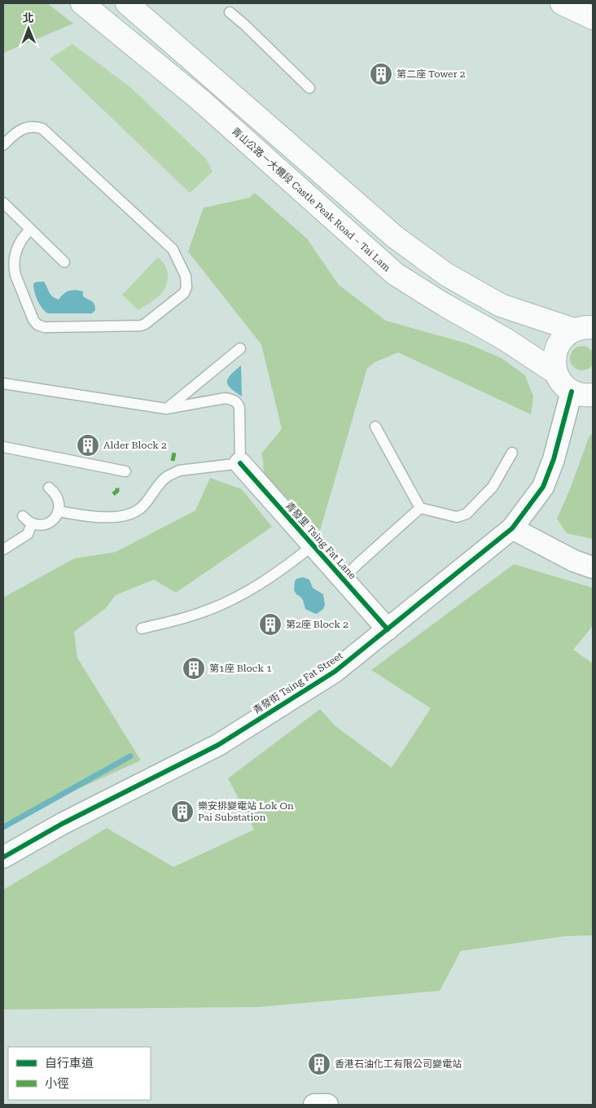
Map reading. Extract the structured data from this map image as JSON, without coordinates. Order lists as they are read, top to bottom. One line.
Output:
{"streets":{"main road":["青山公路－大欖段 Castle Peak Road – Tai Lam"],"street":["青發里 Tsing Fat Lane","青發街 Tsing Fat Street"]},"crossings":[["青山公路－大欖段 Castle Peak Road – Tai Lam","青發街 Tsing Fat Street"],["青發里 Tsing Fat Lane","青發街 Tsing Fat Street"]],"places":{"building":["第二座 Tower 2","Alder Block 2","第2座 Block 2","第1座 Block 1","樂安排變電站 Lok On Pai Substation","香港石油化工有限公司變電站"]},"legend":["自行車道","小徑"],"north":"top"}
